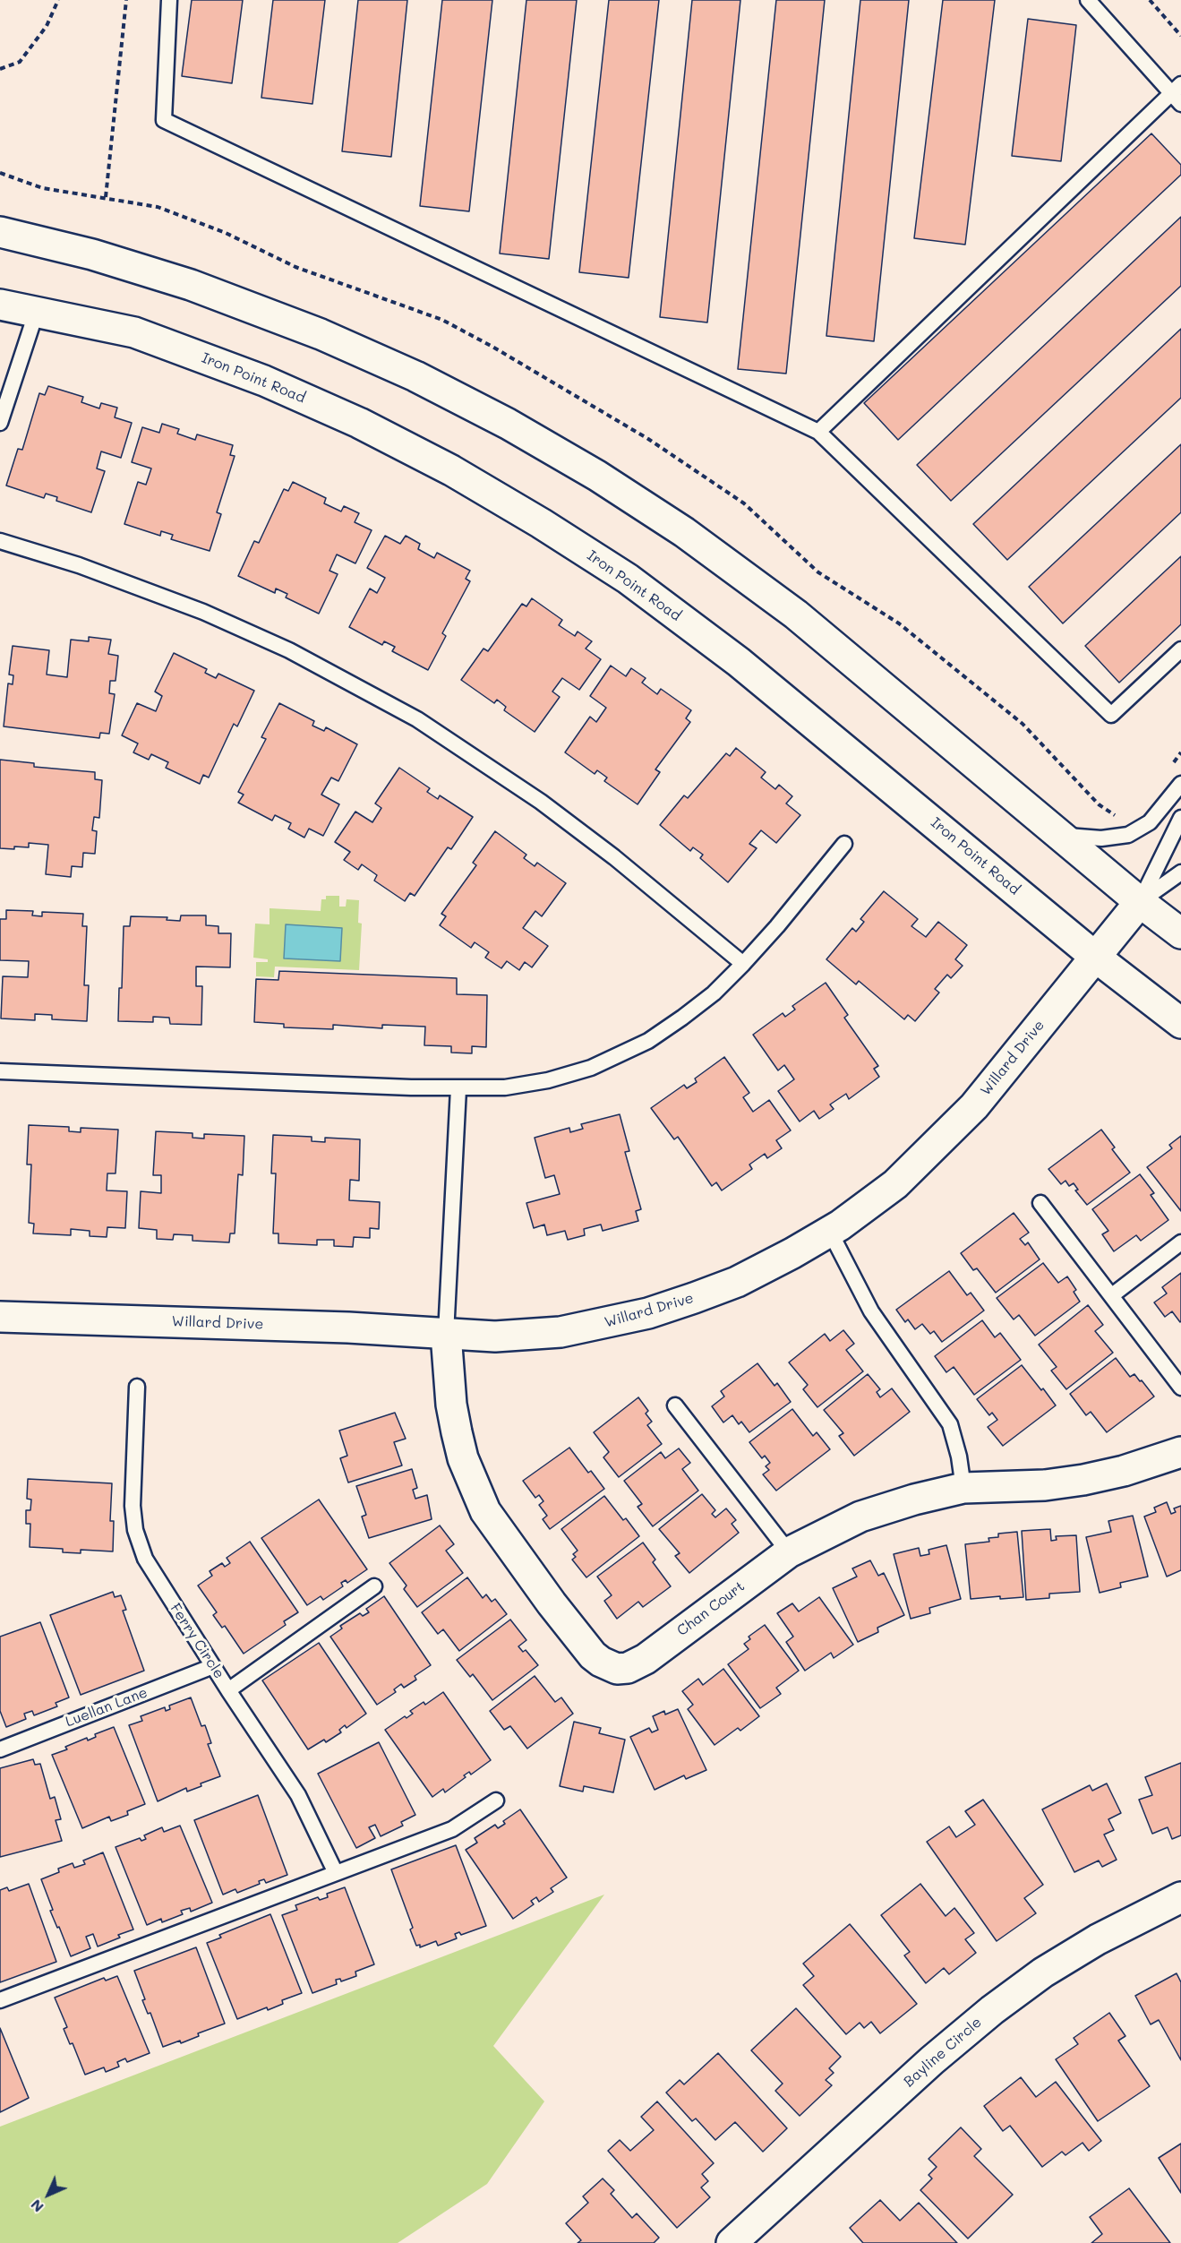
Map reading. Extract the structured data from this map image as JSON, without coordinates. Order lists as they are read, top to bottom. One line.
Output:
{"streets":{"street":["Iron Point Road","Willard Drive","Chan Court","Bayline Circle"],"lane":["Ferry Circle","Luellan Lane"]},"crossings":[["Iron Point Road","Willard Drive"],["Willard Drive","Chan Court"],["Ferry Circle","Luellan Lane"]],"north":"bottom left"}
